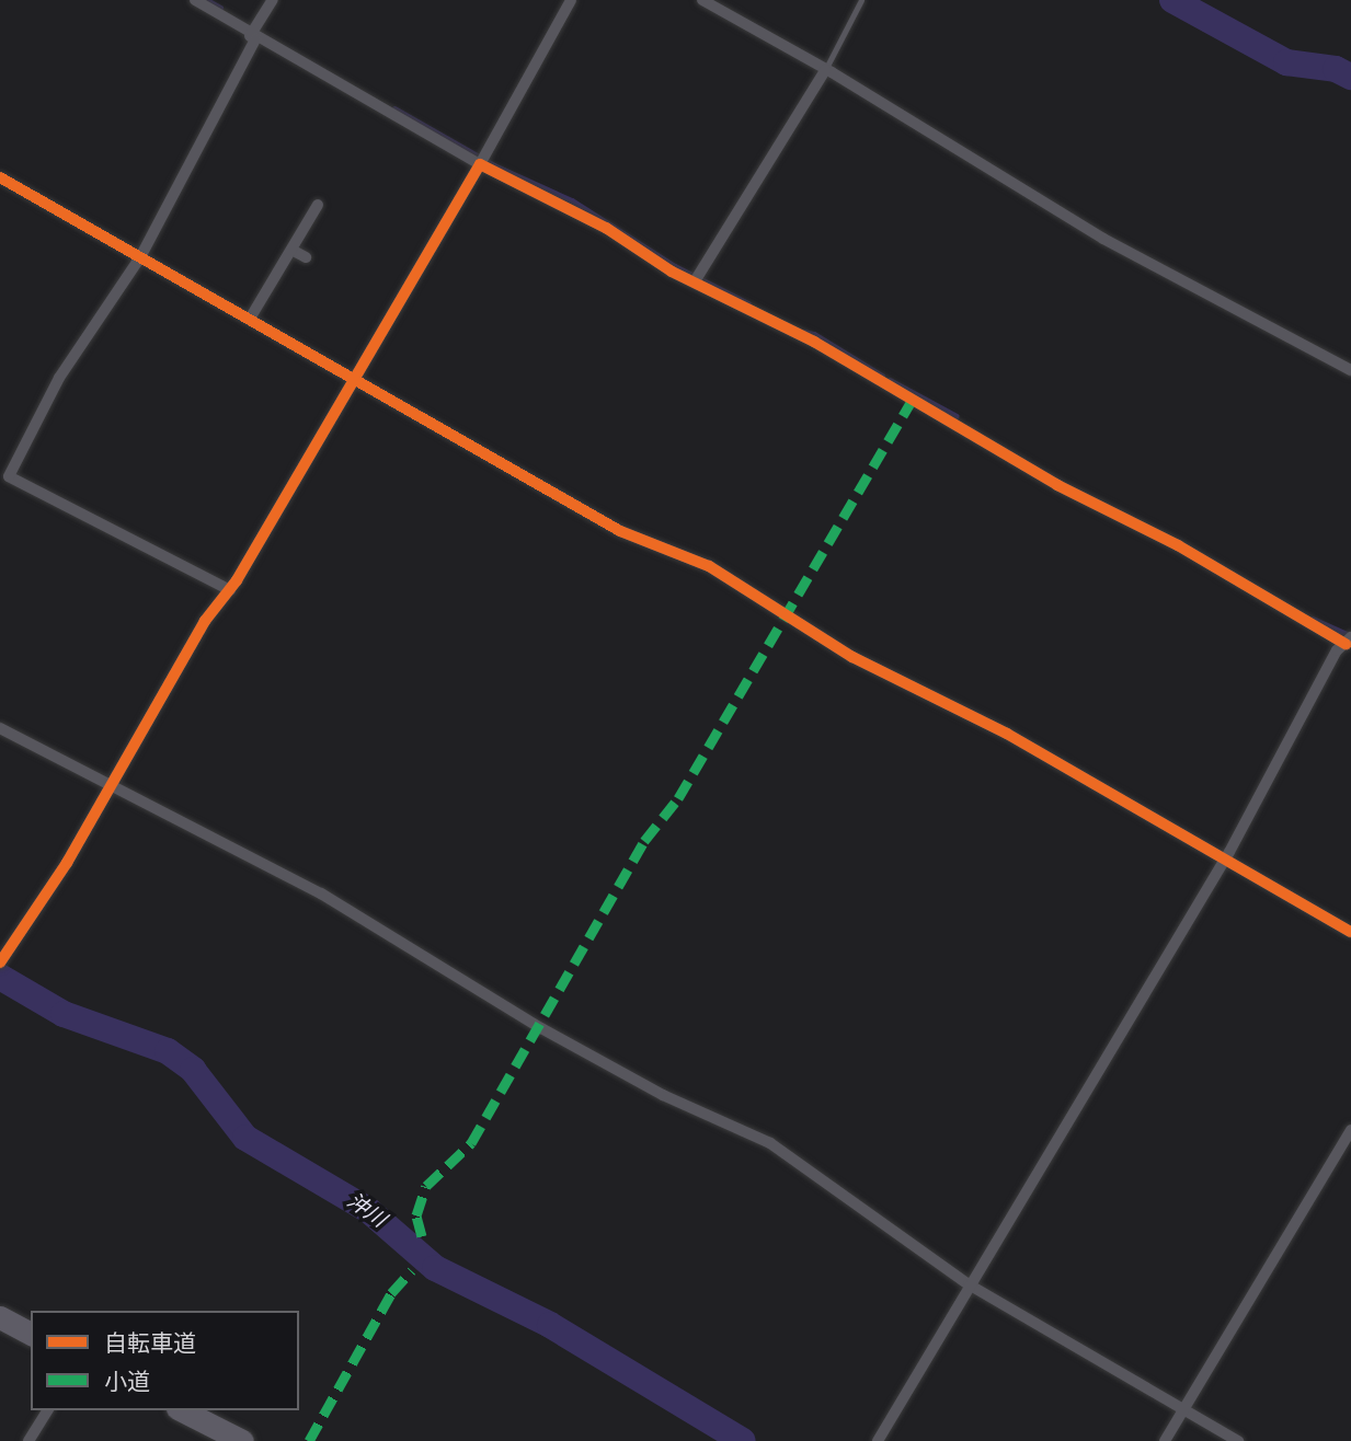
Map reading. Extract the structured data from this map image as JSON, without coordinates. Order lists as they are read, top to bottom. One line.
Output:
{"water":["沖川"],"legend":["自転車道","小道"]}
